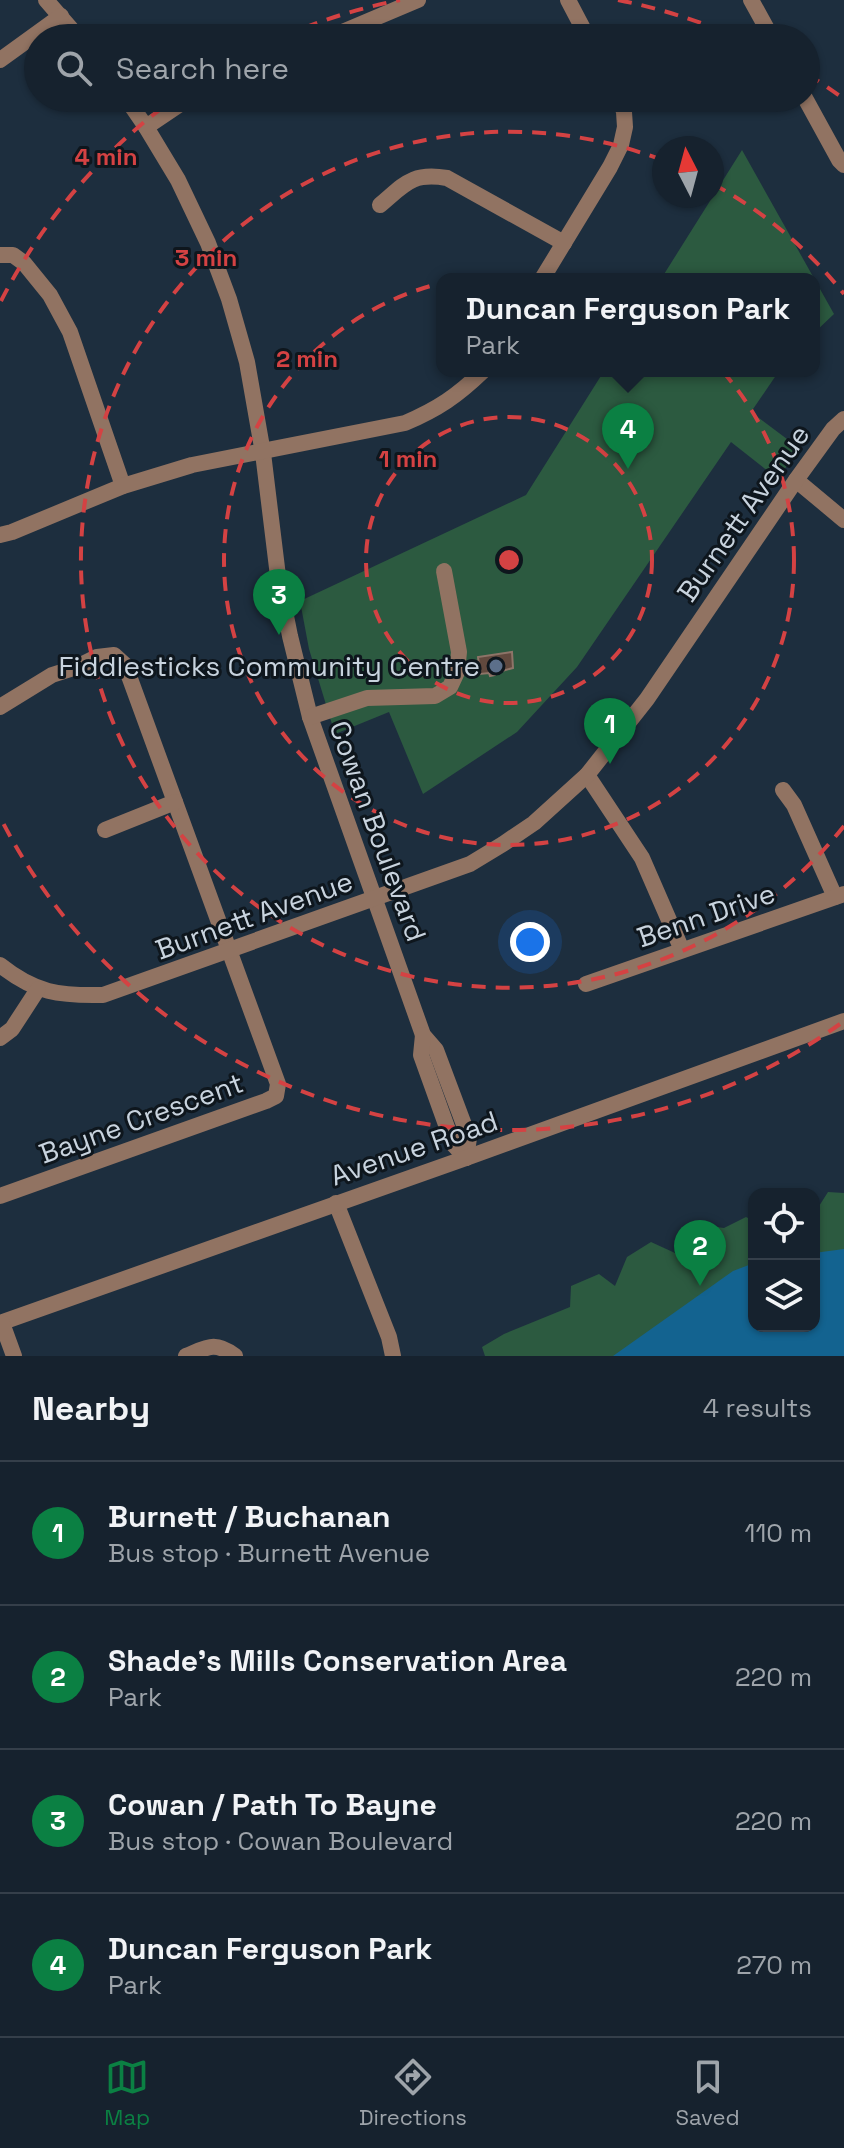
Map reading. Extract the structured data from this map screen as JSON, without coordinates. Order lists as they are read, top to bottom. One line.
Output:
{"streets":{"street":["Burnett Avenue","Cowan Boulevard","Benn Drive","Bayne Crescent","Avenue Road"]},"crossings":[["Burnett Avenue","Cowan Boulevard"],["Burnett Avenue","Bayne Crescent"],["Cowan Boulevard","Avenue Road"]],"places":["Fiddlesticks Community Centre"],"north":"top","page":{"search":"Search here","popup":["Duncan Ferguson Park","Park"],"pins":["4","3","1","2"],"heading":["Nearby","4 results"],"list":[{"mark":"1","name":"Burnett / Buchanan","note":"Bus stop · Burnett Avenue","value":"110 m"},{"mark":"2","name":"Shade’s Mills Conservation Area","note":"Park","value":"220 m"},{"mark":"3","name":"Cowan / Path To Bayne","note":"Bus stop · Cowan Boulevard","value":"220 m"},{"mark":"4","name":"Duncan Ferguson Park","note":"Park","value":"270 m"}],"nav":["Map","Directions","Saved"]},"rings":["4 min","3 min","2 min","1 min"]}
